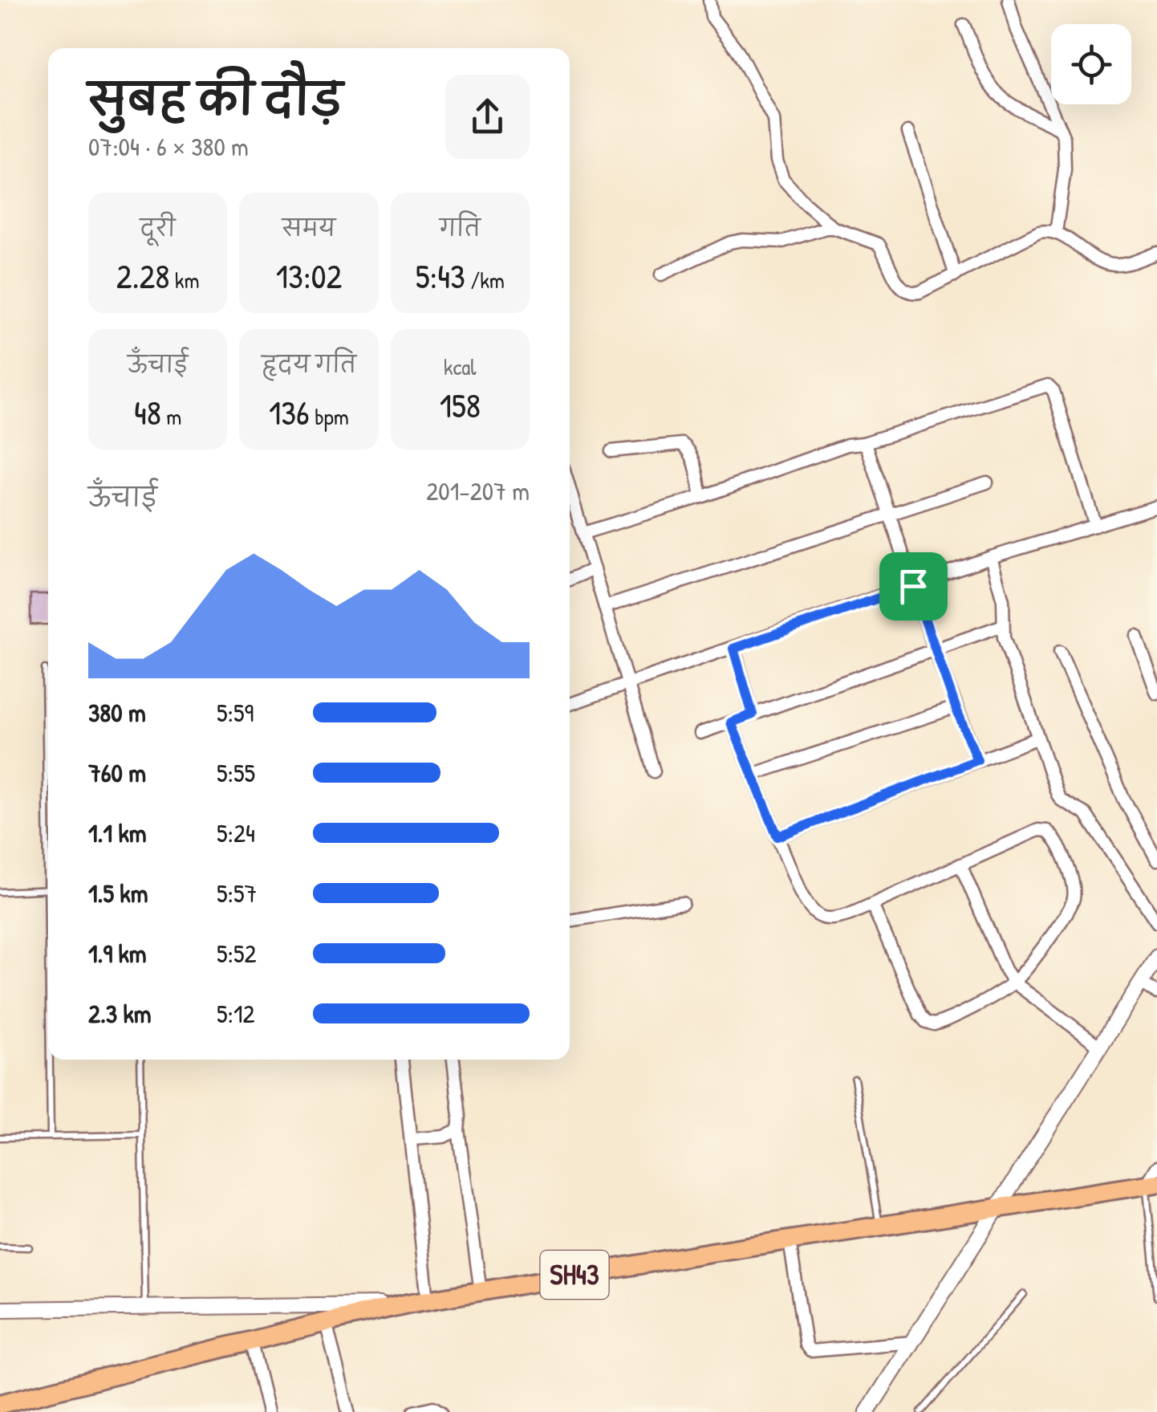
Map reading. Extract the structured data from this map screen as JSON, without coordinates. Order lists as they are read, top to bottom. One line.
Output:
{"streets":{"main road":["SH43"]},"page":{"heading":["सुबह की दौड़","07:04 · 6 × 380 m"],"stats":[["दूरी","2.28 km"],["समय","13:02"],["गति","5:43 /km"],["ऊँचाई","48 m"],["हृदय गति","136 bpm"],["kcal","158"]],"chart":["ऊँचाई","201–207 m"],"list":[{"name":"380 m","note":"5:59"},{"name":"760 m","note":"5:55"},{"name":"1.1 km","note":"5:24"},{"name":"1.5 km","note":"5:57"},{"name":"1.9 km","note":"5:52"},{"name":"2.3 km","note":"5:12"}]}}
